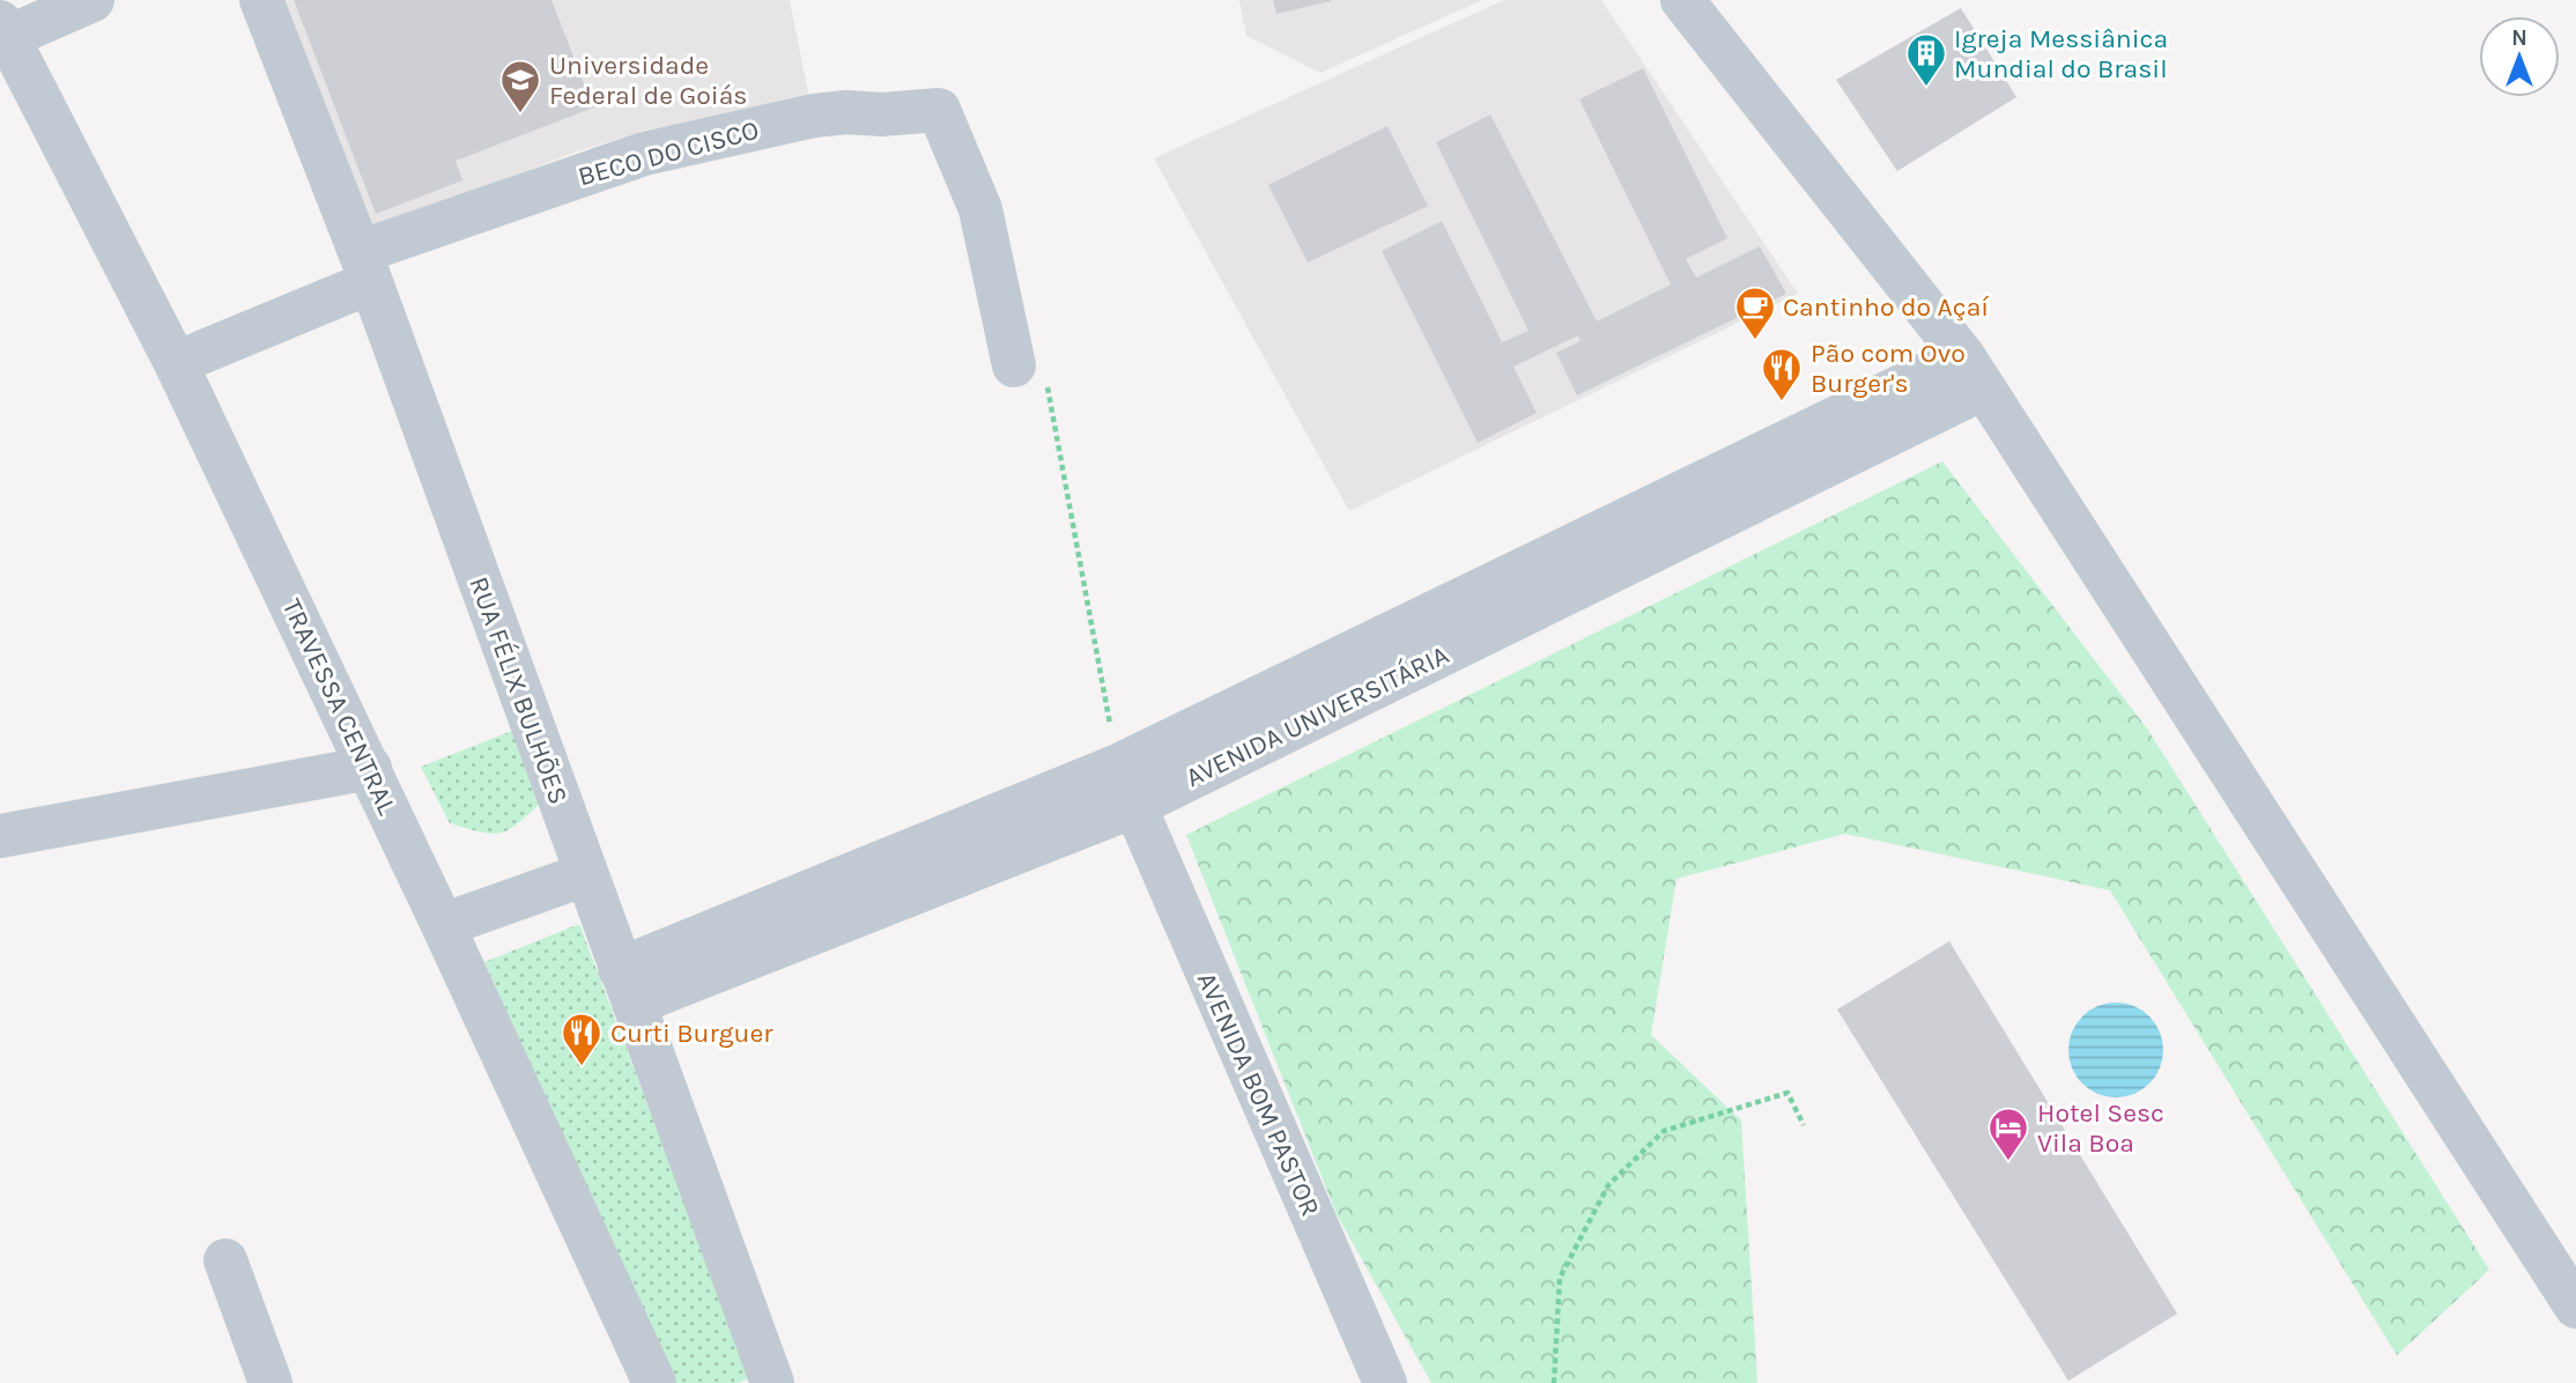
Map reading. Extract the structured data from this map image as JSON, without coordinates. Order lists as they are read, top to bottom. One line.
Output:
{"streets":{"street":["BECO DO CISCO","RUA FÉLIX BULHÕES","TRAVESSA CENTRAL","AVENIDA UNIVERSITÁRIA","AVENIDA BOM PASTOR"]},"crossings":[["BECO DO CISCO","RUA FÉLIX BULHÕES"],["BECO DO CISCO","TRAVESSA CENTRAL"],["RUA FÉLIX BULHÕES","AVENIDA UNIVERSITÁRIA"],["AVENIDA UNIVERSITÁRIA","AVENIDA BOM PASTOR"]],"places":{"building":["Igreja Messiânica Mundial do Brasil"],"school or university":["Universidade Federal de Goiás"],"cafe":["Cantinho do Açaí"],"restaurant":["Pão com Ovo Burger's","Curti Burguer"],"hotel":["Hotel Sesc Vila Boa"]},"north":"top"}
